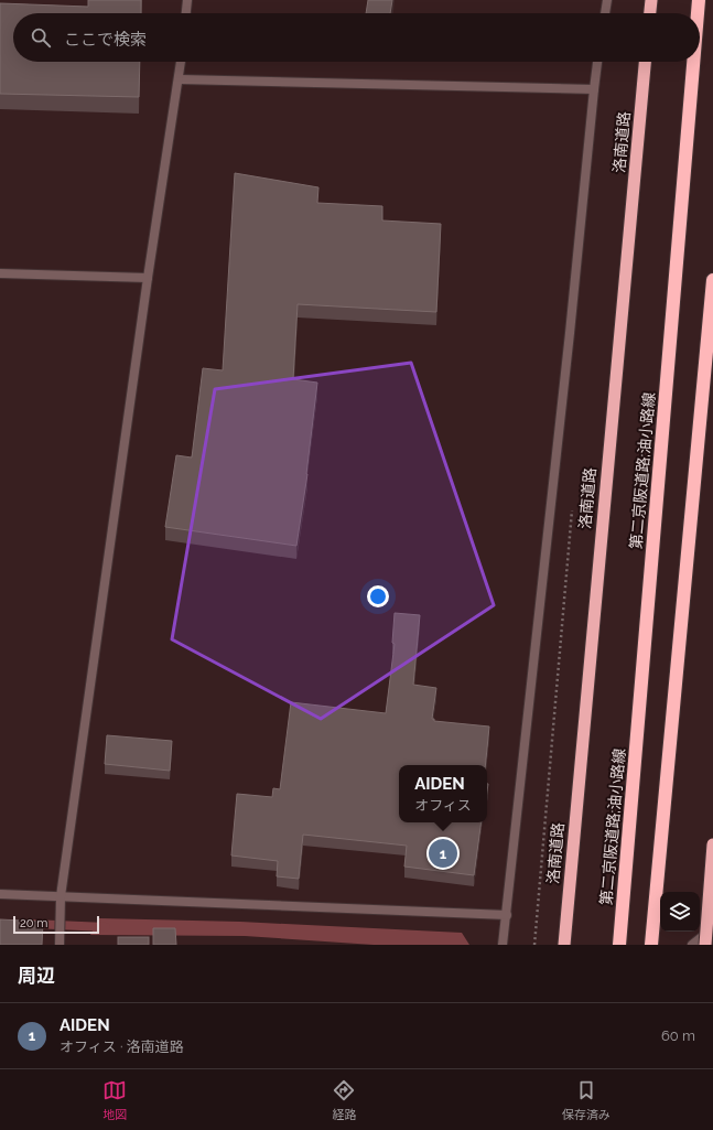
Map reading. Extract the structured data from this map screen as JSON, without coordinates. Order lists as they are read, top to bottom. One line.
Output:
{"streets":{"highway":["洛南道路","第二京阪道路;油小路線"]},"scale_bar":"20 m","page":{"search":"ここで検索","popup":["AIDEN","オフィス"],"pins":"1","scale":"20 m","heading":"周辺","list":[{"mark":"1","name":"AIDEN","note":"オフィス · 洛南道路","value":"60 m"}],"nav":["地図","経路","保存済み"]}}
